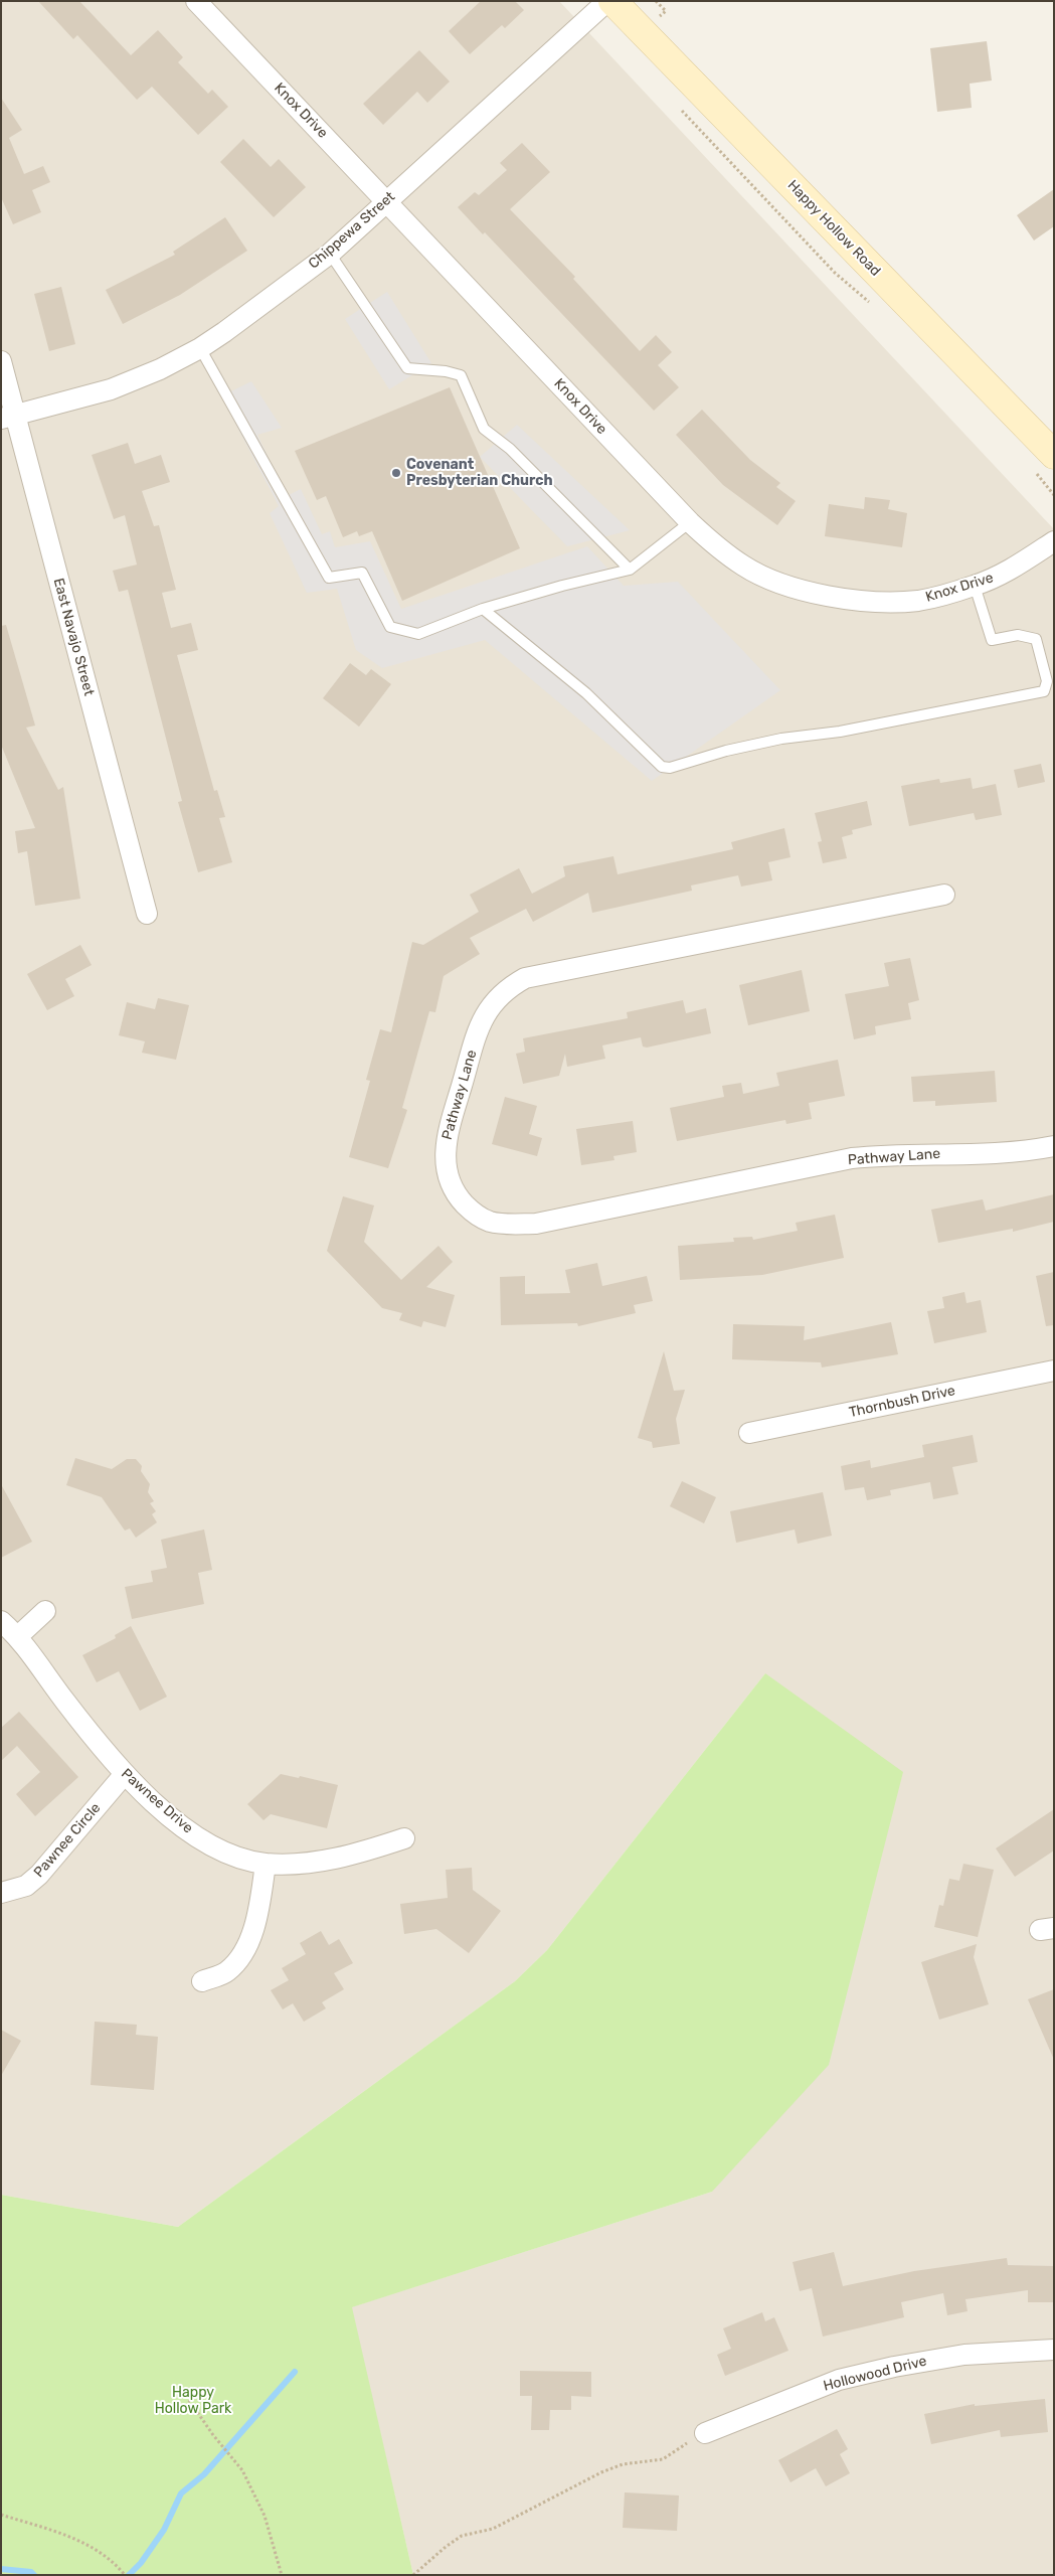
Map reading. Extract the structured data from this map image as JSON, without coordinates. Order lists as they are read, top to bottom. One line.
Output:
{"streets":{"main road":["Happy Hollow Road"],"street":["Knox Drive","Chippewa Street","East Navajo Street","Pathway Lane","Thornbush Drive","Pawnee Drive","Pawnee Circle","Hollowood Drive"]},"crossings":[["Knox Drive","Chippewa Street"],["Chippewa Street","East Navajo Street"],["Pawnee Drive","Pawnee Circle"]],"parks":["Happy Hollow Park"],"places":["Covenant Presbyterian Church"]}
